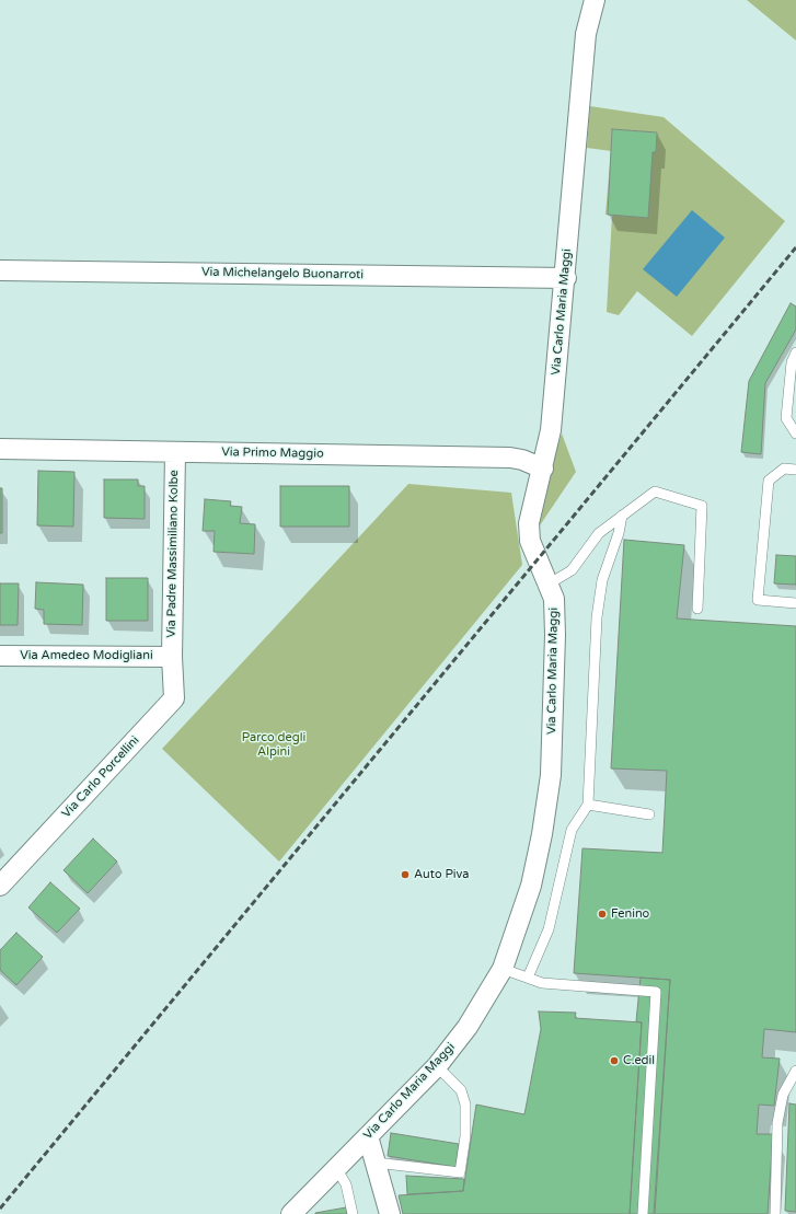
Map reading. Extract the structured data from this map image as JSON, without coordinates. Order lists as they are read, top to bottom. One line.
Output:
{"streets":{"street":["Via Michelangelo Buonarroti","Via Carlo Maria Maggi","Via Primo Maggio","Via Padre Massimiliano Kolbe","Via Amedeo Modigliani","Via Carlo Porcellini"]},"crossings":[["Via Michelangelo Buonarroti","Via Carlo Maria Maggi"],["Via Carlo Maria Maggi","Via Primo Maggio"],["Via Primo Maggio","Via Padre Massimiliano Kolbe"],["Via Padre Massimiliano Kolbe","Via Amedeo Modigliani"],["Via Padre Massimiliano Kolbe","Via Carlo Porcellini"],["Via Amedeo Modigliani","Via Carlo Porcellini"]],"parks":["Parco degli Alpini"],"places":["Auto Piva","Fenino","C.edil"]}
